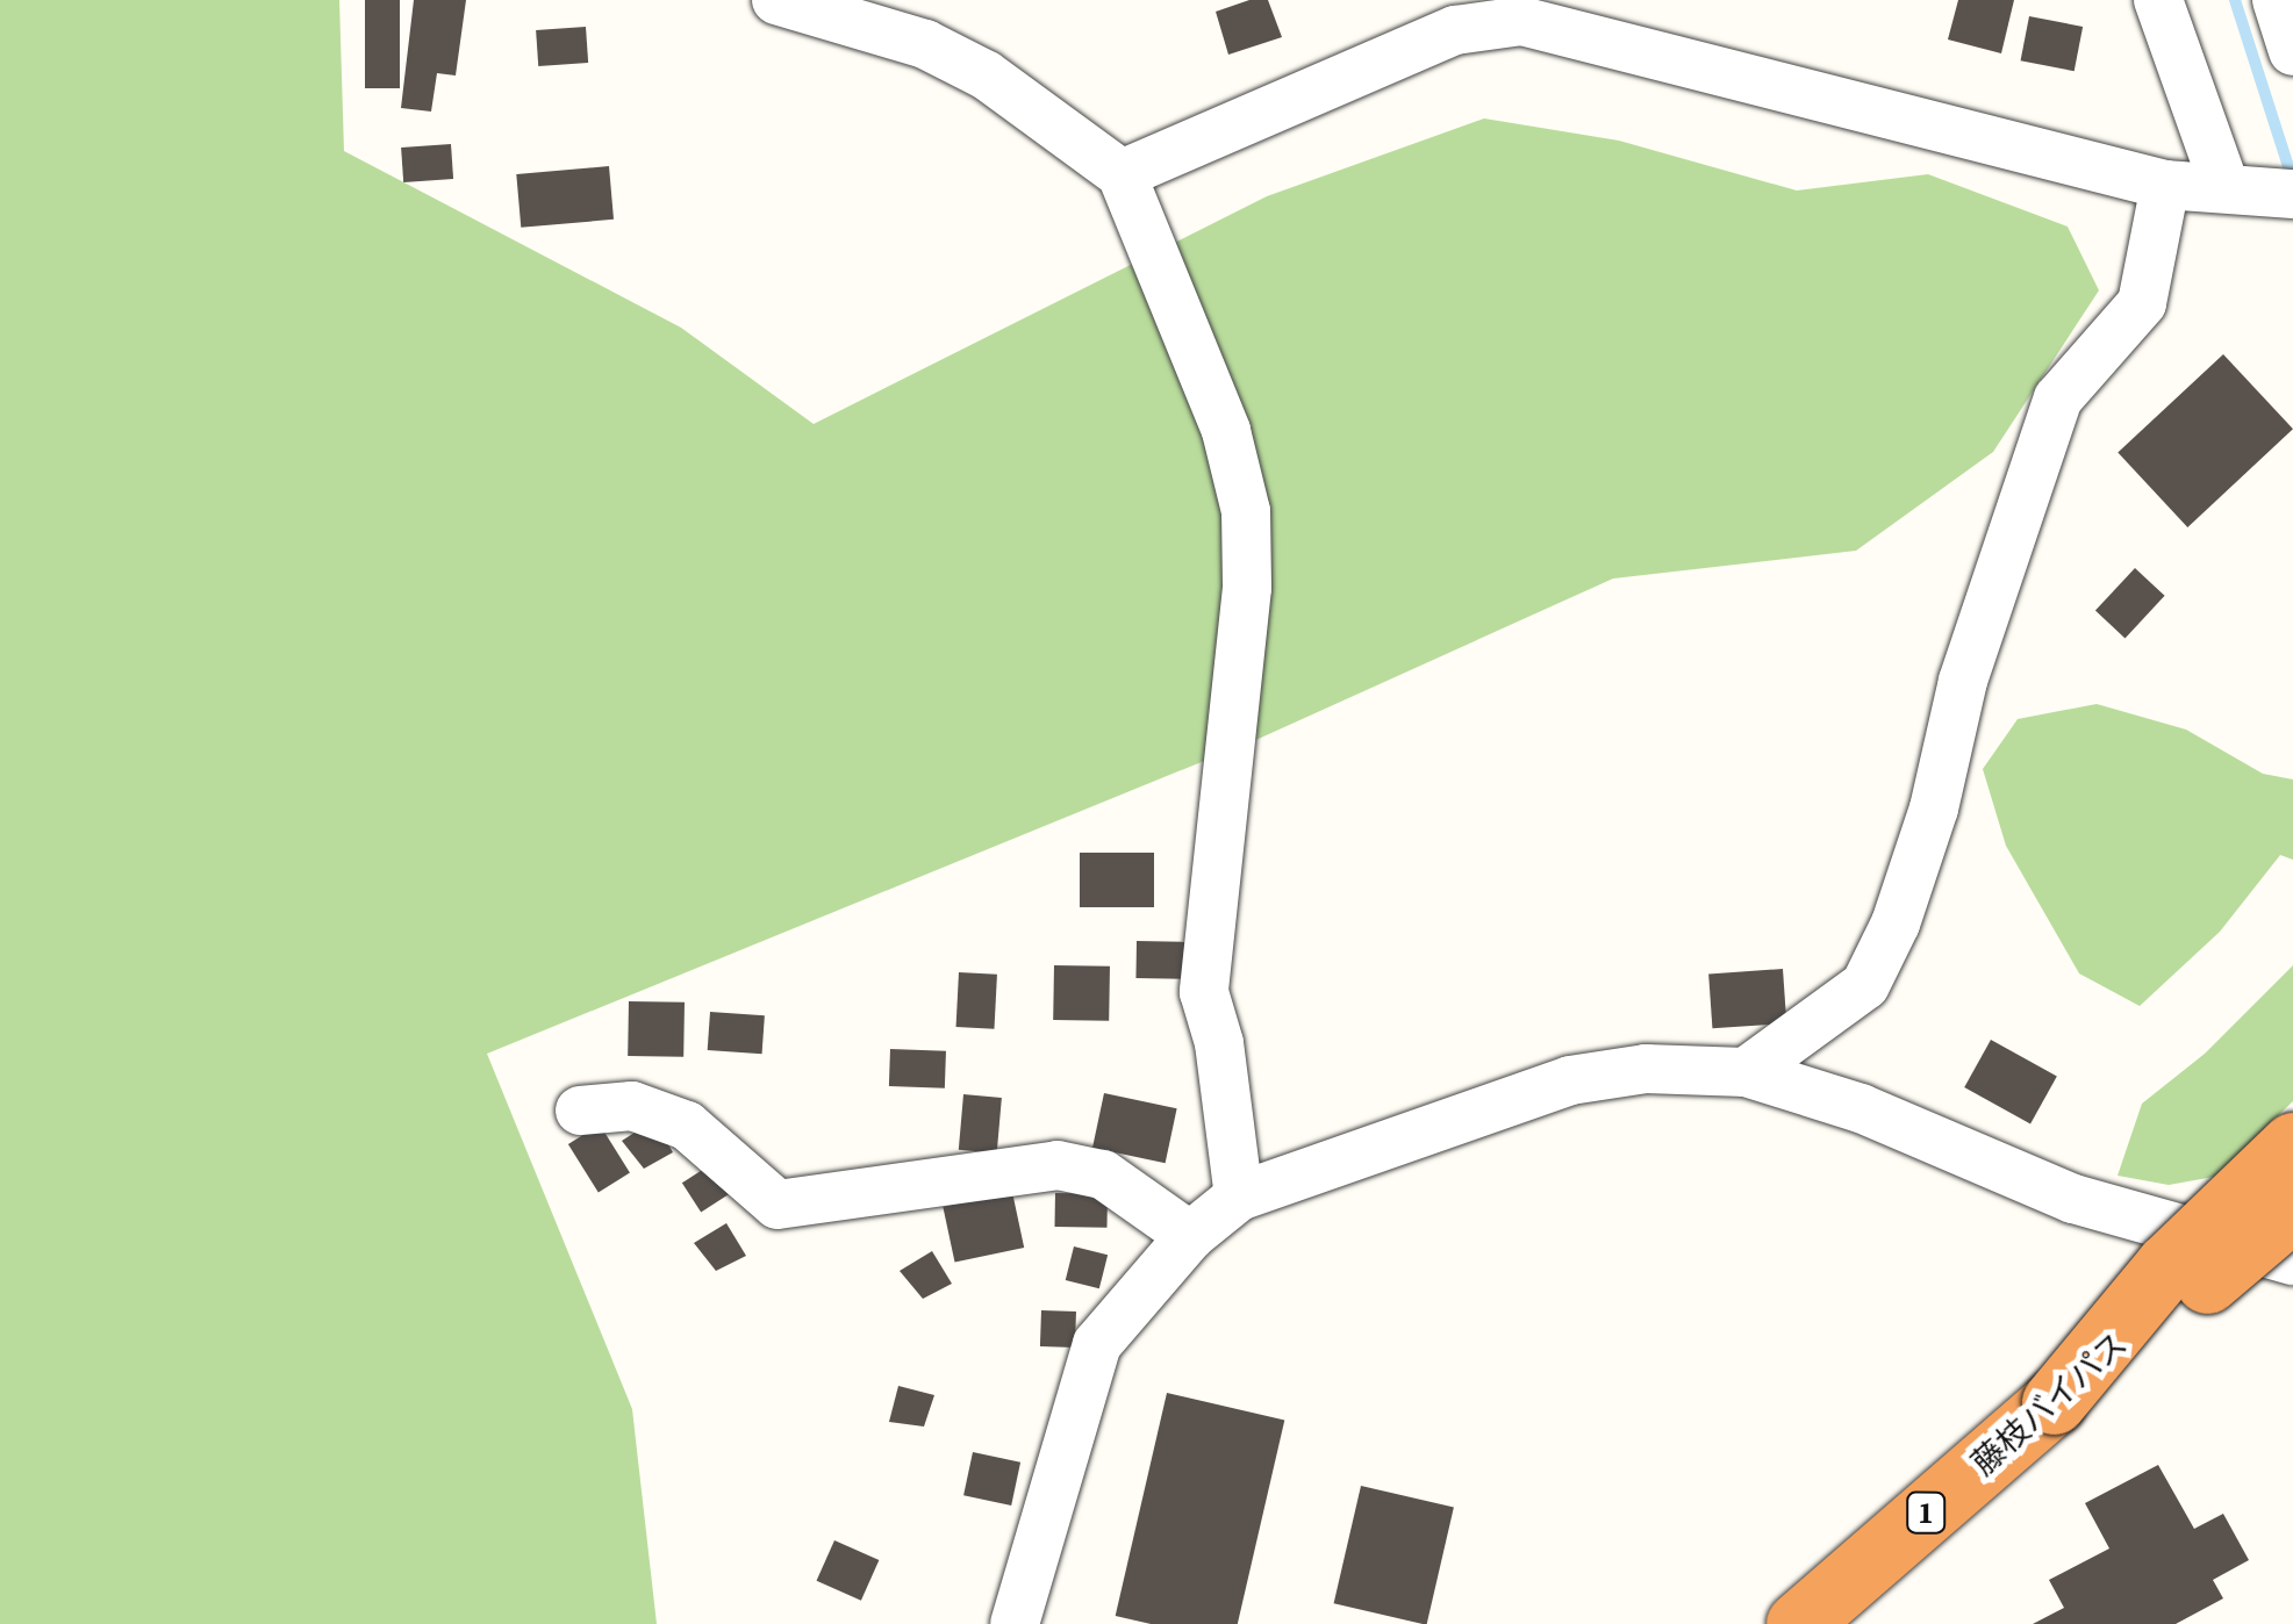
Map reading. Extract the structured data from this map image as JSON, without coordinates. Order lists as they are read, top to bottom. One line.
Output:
{"streets":{"highway":["藤枝バイパス","1"]}}
